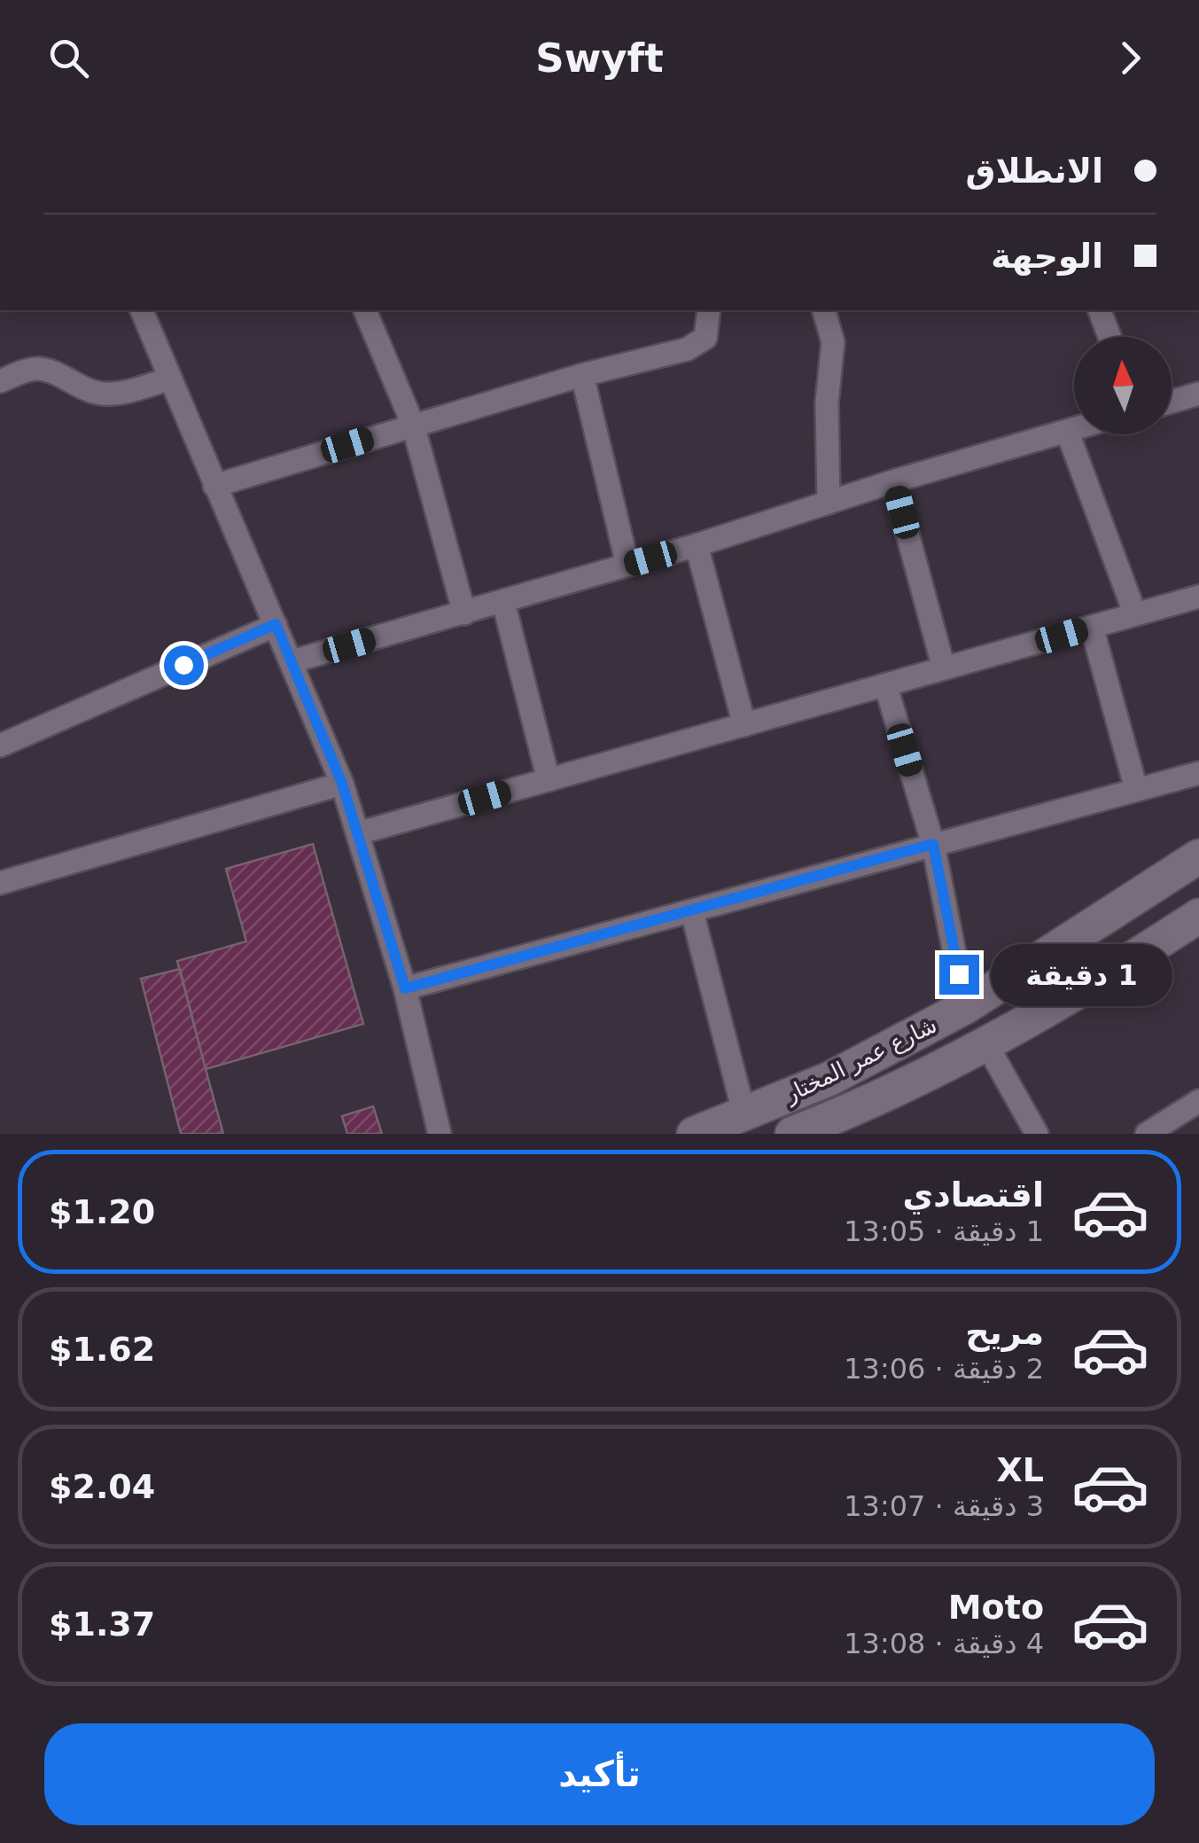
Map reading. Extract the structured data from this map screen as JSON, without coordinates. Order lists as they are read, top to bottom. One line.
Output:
{"streets":{"street":["شارع عمر المختار"]},"north":"top","page":{"header":"Swyft","banner":["الانطلاق","الوجهة"],"bubble":"1 دقيقة","list":[{"name":"اقتصادي","note":"1 دقيقة · 13:05","value":"$1.20"},{"name":"مريح","note":"2 دقيقة · 13:06","value":"$1.62"},{"name":"XL","note":"3 دقيقة · 13:07","value":"$2.04"},{"name":"Moto","note":"4 دقيقة · 13:08","value":"$1.37"}],"buttons":"تأكيد"}}
